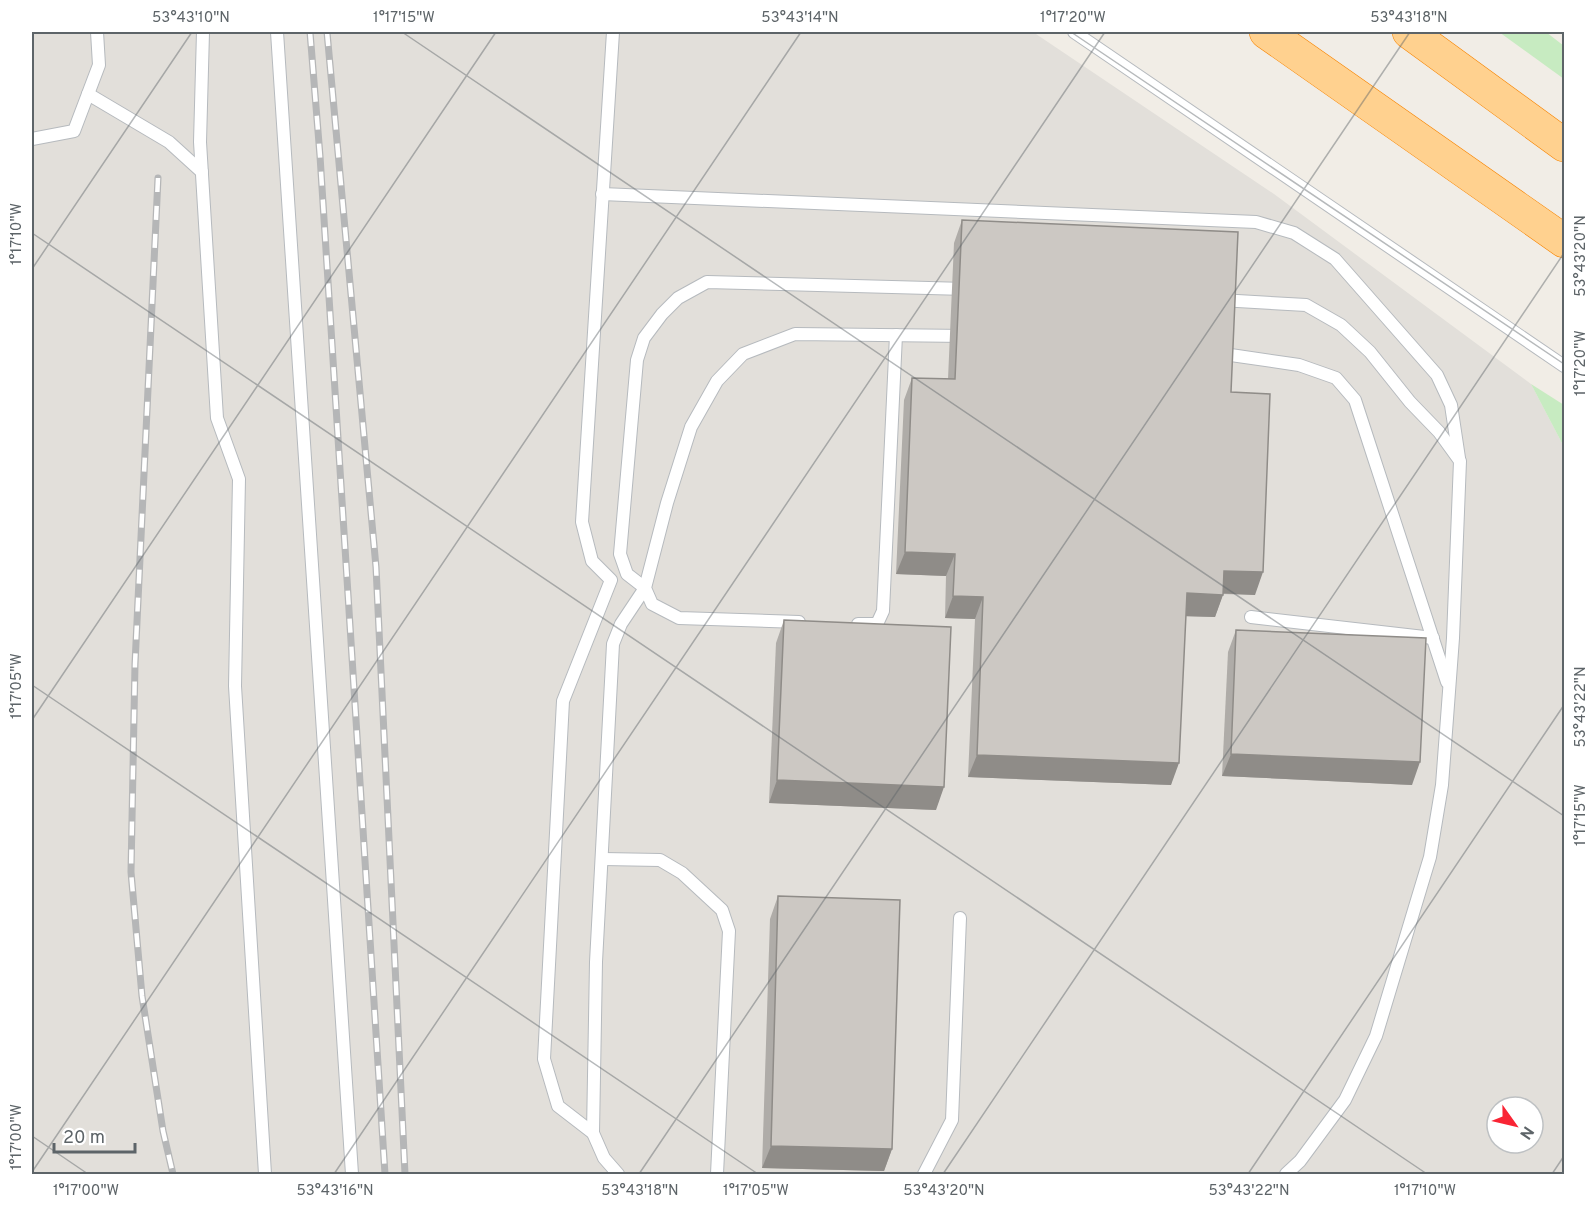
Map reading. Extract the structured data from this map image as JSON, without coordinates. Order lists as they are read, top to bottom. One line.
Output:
{"scale_bar":"20 m","north":"bottom right","coordinates":["53°43'10\"N","1°17'15\"W","53°43'14\"N","1°17'20\"W","53°43'18\"N","1°17'10\"W","53°43'20\"N","1°17'05\"W","53°43'22\"N","1°17'00\"W","53°43'16\"N"]}
